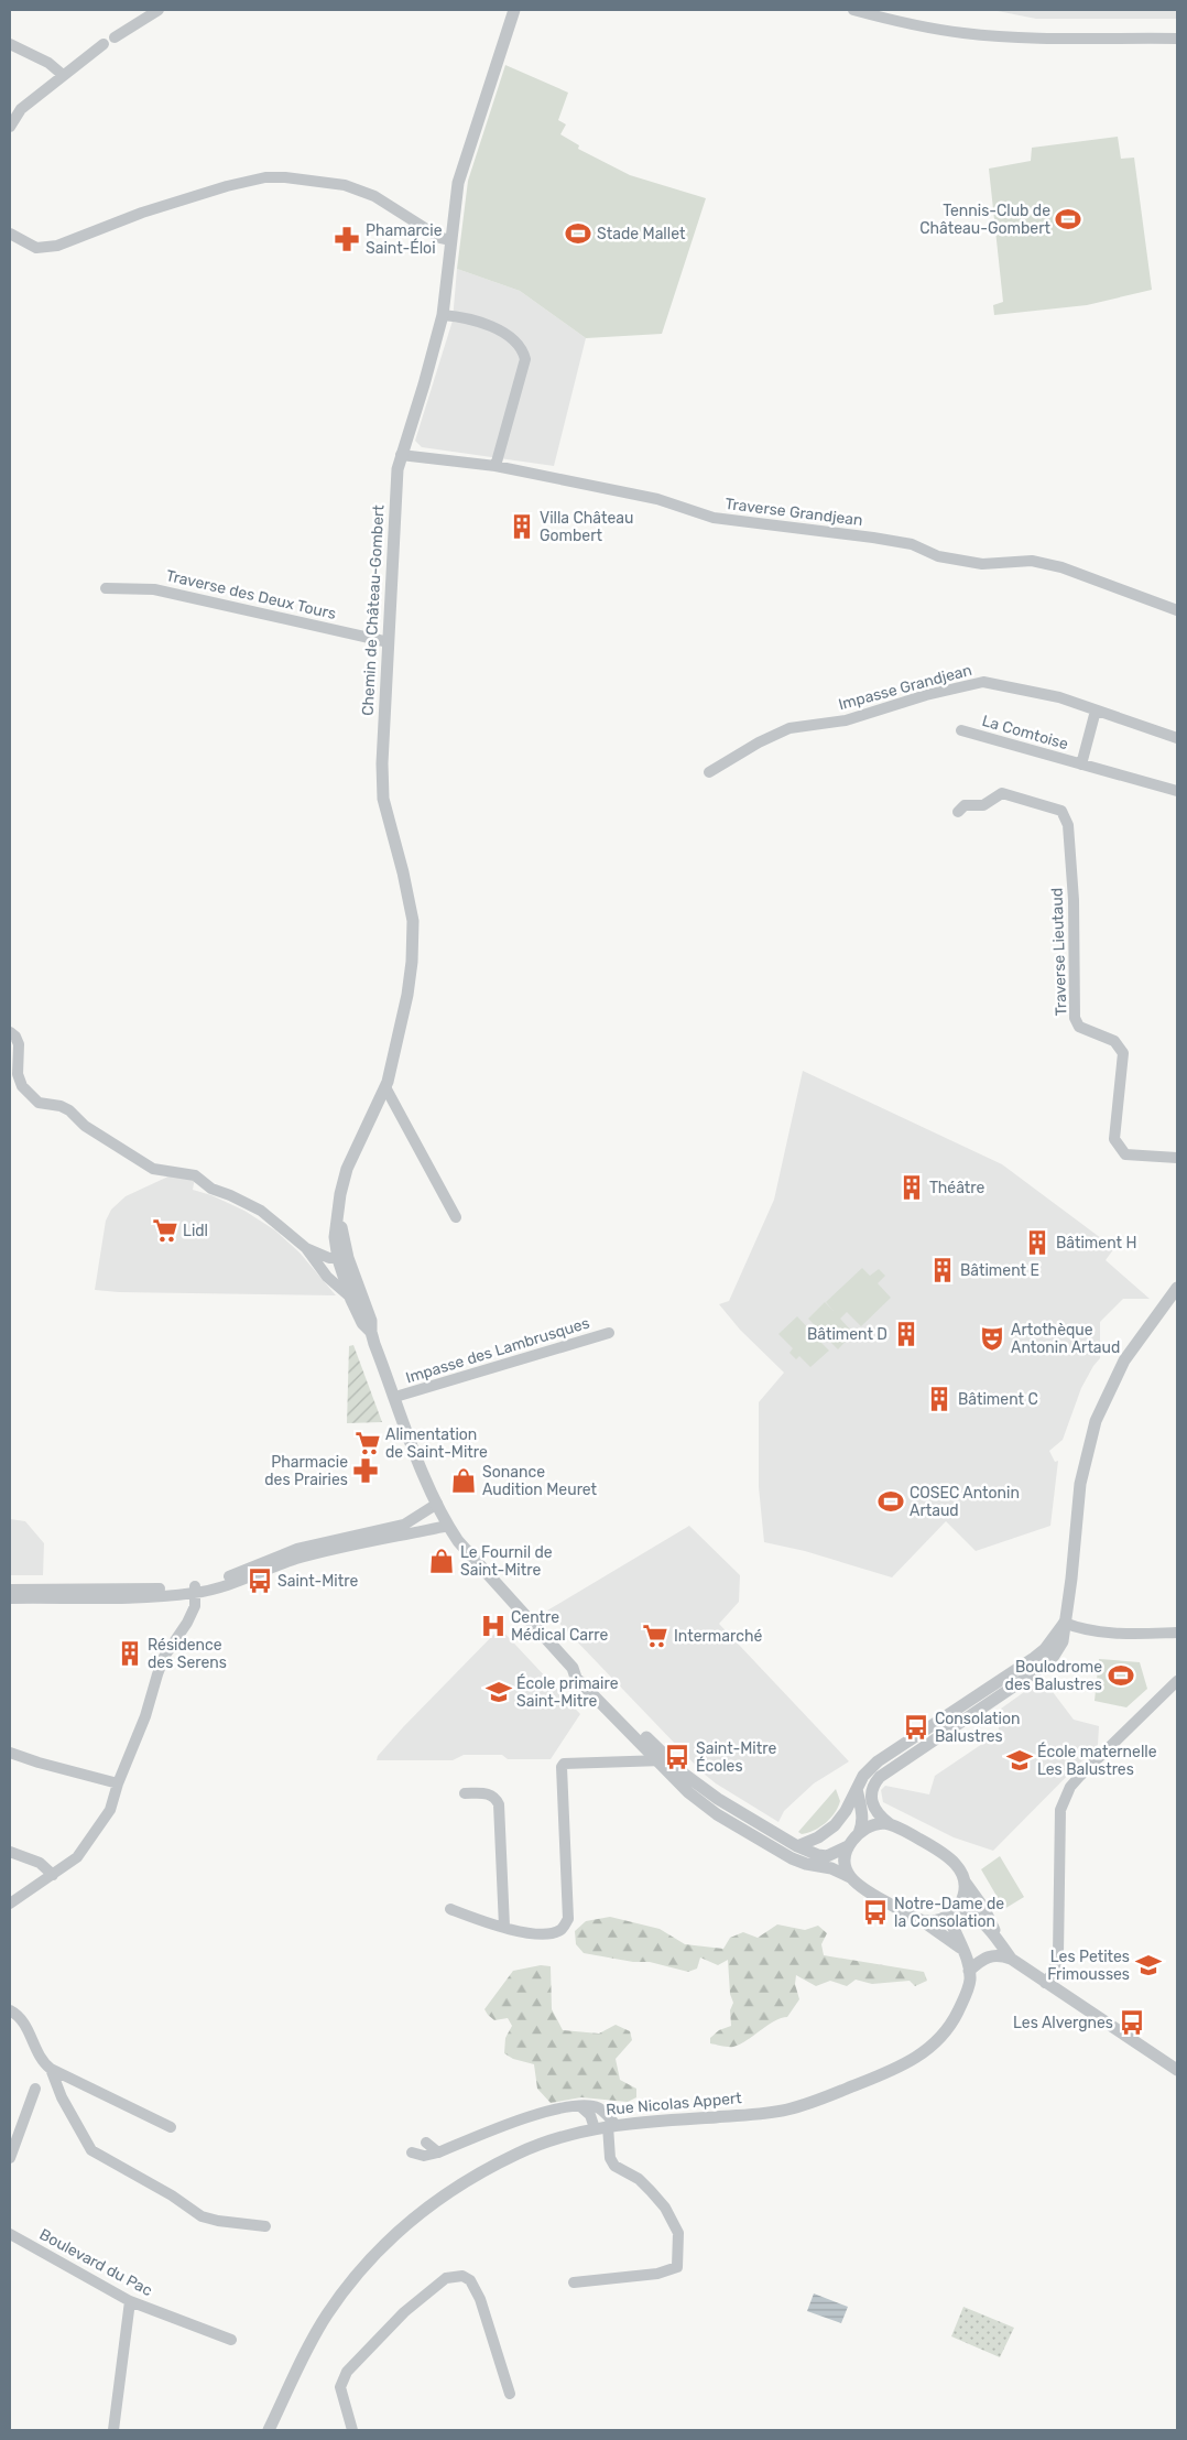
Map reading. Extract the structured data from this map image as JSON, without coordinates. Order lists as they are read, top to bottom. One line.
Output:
{"streets":{"street":["Traverse Grandjean","Traverse des Deux Tours","Chemin de Château-Gombert","Impasse Grandjean","La Comtoise","Traverse Lieutaud","Impasse des Lambrusques","Rue Nicolas Appert","Boulevard du Pac"]},"crossings":[["Traverse Grandjean","Chemin de Château-Gombert"],["Traverse des Deux Tours","Chemin de Château-Gombert"],["Chemin de Château-Gombert","Impasse des Lambrusques"],["Chemin de Château-Gombert","Rue Nicolas Appert"],["Impasse Grandjean","La Comtoise"]],"places":{"sports":["Tennis-Club de Château-Gombert","Stade Mallet","COSEC Antonin Artaud","Boulodrome des Balustres"],"pharmacy":["Phamarcie Saint-Éloi","Pharmacie des Prairies"],"building":["Villa Château Gombert","Théâtre","Bâtiment H","Bâtiment E","Bâtiment D","Bâtiment C","Résidence des Serens"],"supermarket":["Lidl","Alimentation de Saint-Mitre","Intermarché"],"theatre":["Artothèque Antonin Artaud"],"shop":["Sonance Audition Meuret","Le Fournil de Saint-Mitre"],"bus stop":["Saint-Mitre","Consolation Balustres","Saint-Mitre Écoles","Notre-Dame de la Consolation","Les Alvergnes"],"hospital":["Centre Médical Carre"],"school or university":["École primaire Saint-Mitre","École maternelle Les Balustres","Les Petites Frimousses"]}}
